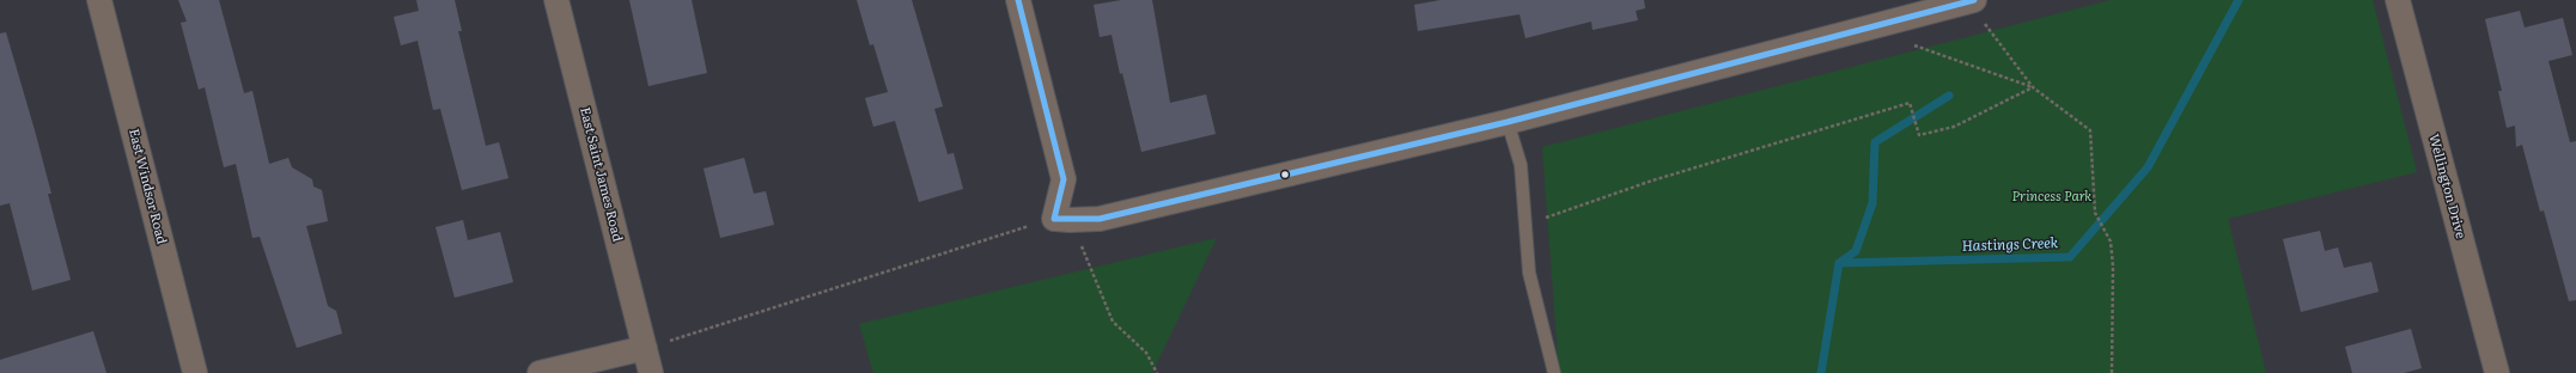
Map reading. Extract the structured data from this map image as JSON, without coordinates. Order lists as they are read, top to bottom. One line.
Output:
{"streets":{"street":["East Saint James Road","East Windsor Road","Wellington Drive"]},"water":["Hastings Creek"],"parks":["Princess Park"]}
